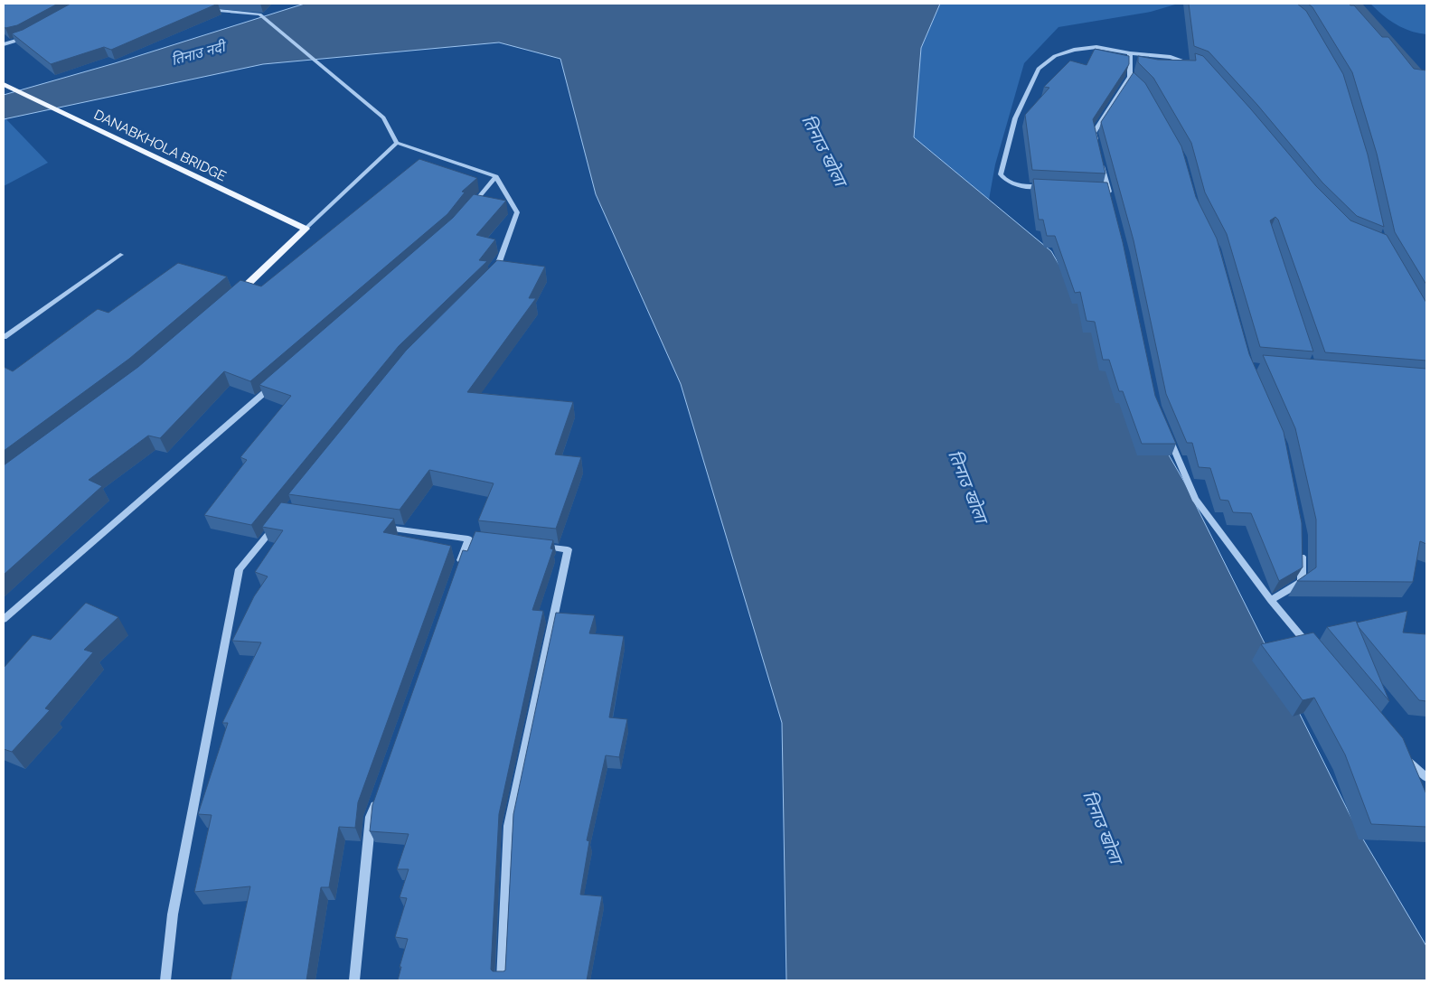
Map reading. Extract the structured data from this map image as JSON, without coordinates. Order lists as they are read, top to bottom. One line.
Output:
{"streets":{"main road":["DANABKHOLA BRIDGE"]},"water":["तिनाउ नदी","तिनाउ खोला"]}
